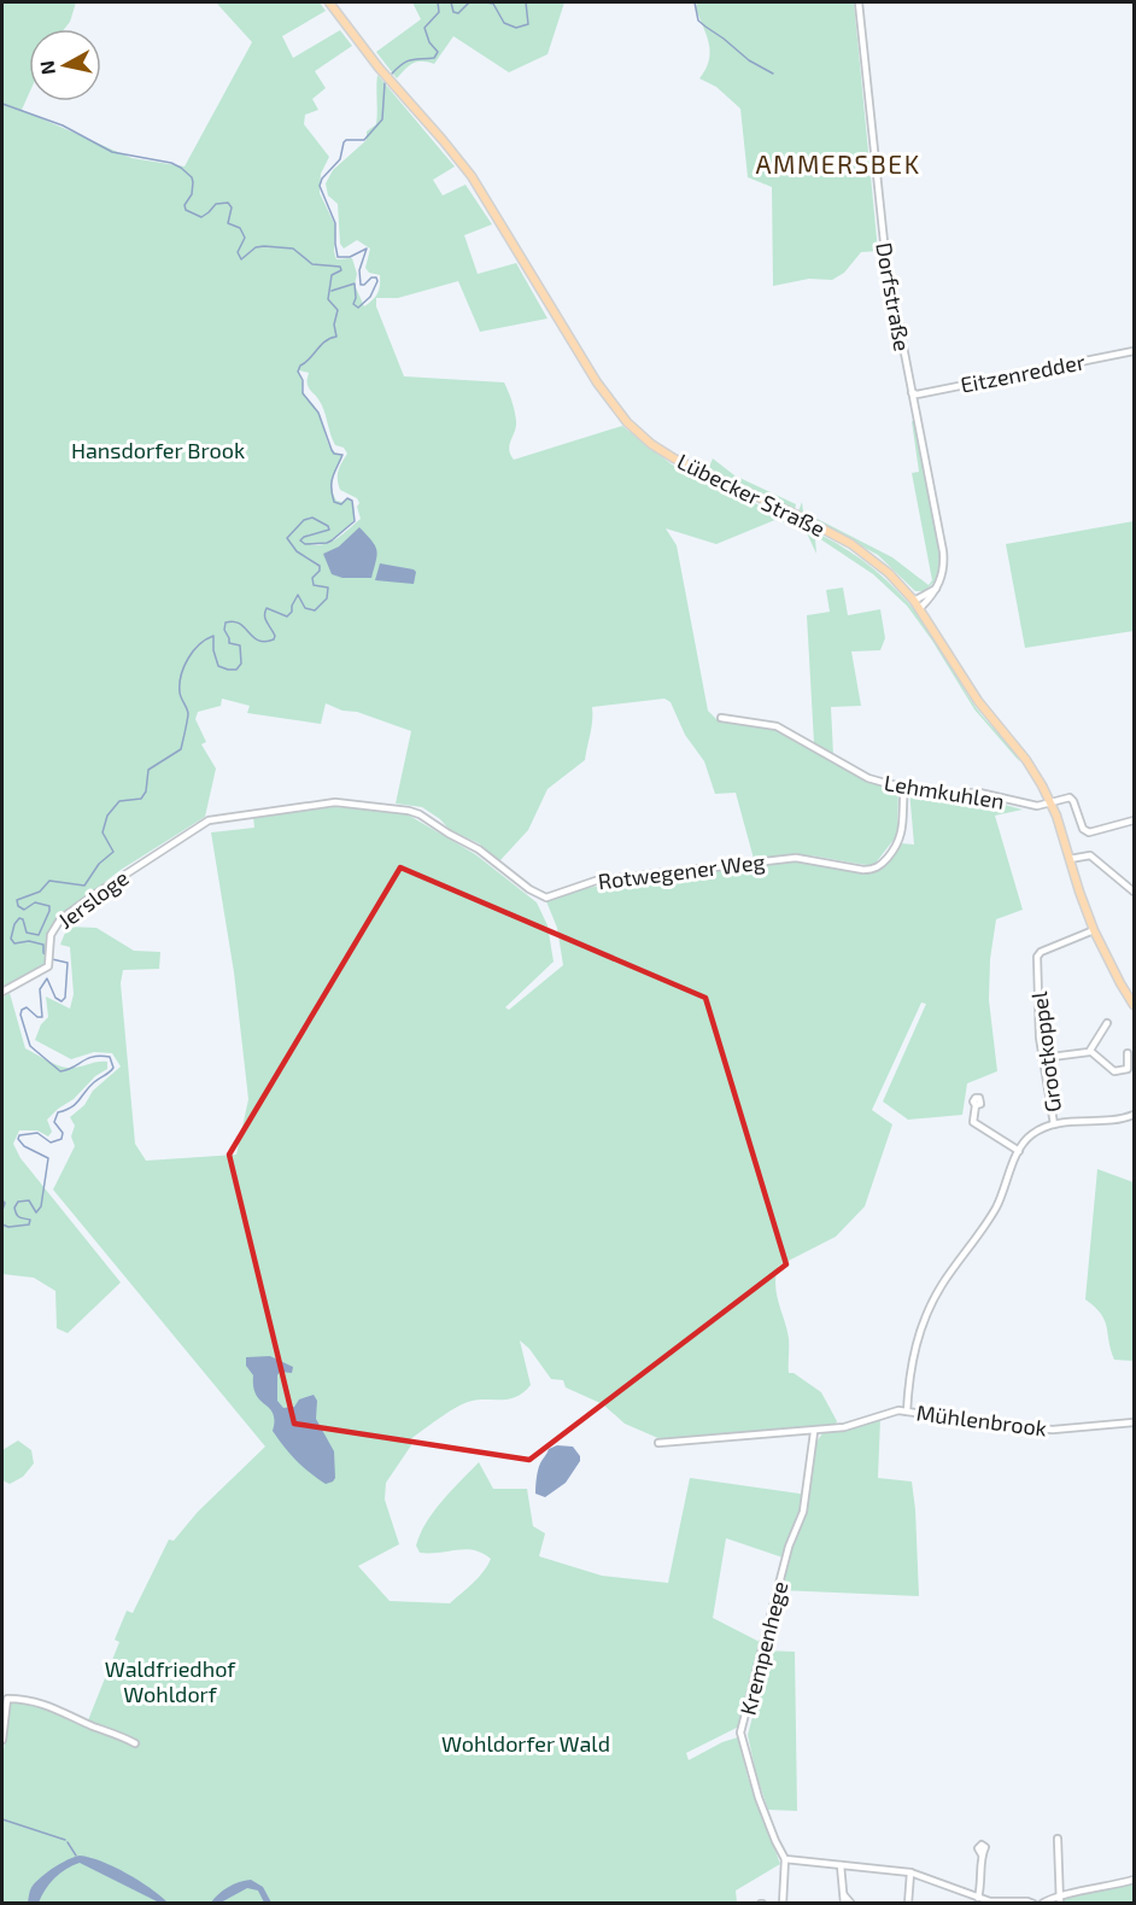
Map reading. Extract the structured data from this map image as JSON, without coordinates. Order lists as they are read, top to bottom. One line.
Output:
{"streets":{"main road":["Lübecker Straße"],"street":["Dorfstraße","Eitzenredder","Lehmkuhlen","Rotwegener Weg","Jersloge","Grootkoppel","Mühlenbrook","Krempenhege"]},"crossings":[["Dorfstraße","Eitzenredder"],["Dorfstraße","Lübecker Straße"],["Lübecker Straße","Lehmkuhlen"],["Lübecker Straße","Grootkoppel"],["Lehmkuhlen","Rotwegener Weg"],["Rotwegener Weg","Jersloge"],["Mühlenbrook","Krempenhege"]],"districts":["AMMERSBEK"],"parks":["Hansdorfer Brook","Waldfriedhof Wohldorf","Wohldorfer Wald"],"north":"left"}
